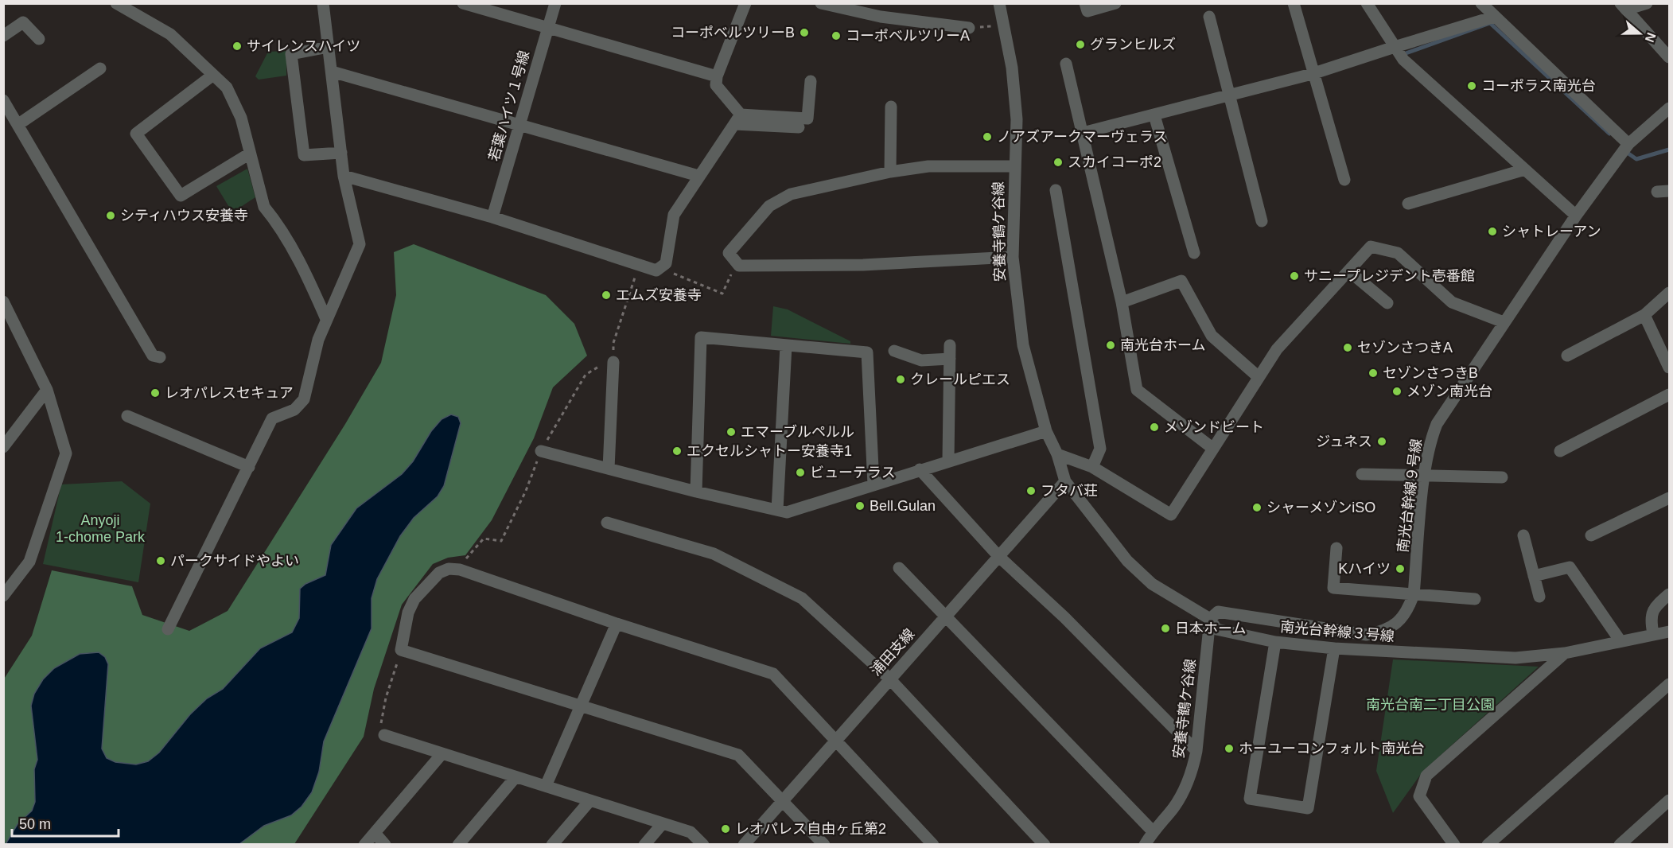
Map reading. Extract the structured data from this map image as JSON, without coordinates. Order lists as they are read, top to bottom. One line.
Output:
{"streets":{"street":["若葉ハイツ１号線","安養寺鶴ケ谷線","南光台幹線９号線","南光台幹線３号線","浦田支線"]},"crossings":[["安養寺鶴ケ谷線","南光台幹線９号線"],["安養寺鶴ケ谷線","南光台幹線３号線"],["安養寺鶴ケ谷線","浦田支線"],["南光台幹線９号線","南光台幹線３号線"],["南光台幹線３号線","浦田支線"]],"parks":["Anyoji 1-chome Park","南光台南二丁目公園"],"places":["コーポベルツリーB","コーポベルツリーA","グランヒルズ","サイレンスハイツ","コーポラス南光台","ノアズアークマーヴェラス","スカイコーポ2","シティハウス安養寺","シャトレーアン","サニープレジデント壱番館","エムズ安養寺","南光台ホーム","セゾンさつきA","セゾンさつきB","クレールピエス","メゾン南光台","レオパレスセキュア","メゾンドビート","エマーブルペルル","ジュネス","エクセルシャトー安養寺1","ビューテラス","フタバ荘","Bell.Gulan","シャーメゾンiSO","パークサイドやよい","Kハイツ","日本ホーム","ホーユーコンフォルト南光台","レオパレス自由ヶ丘第2"],"scale_bar":"50 m","north":"right"}
